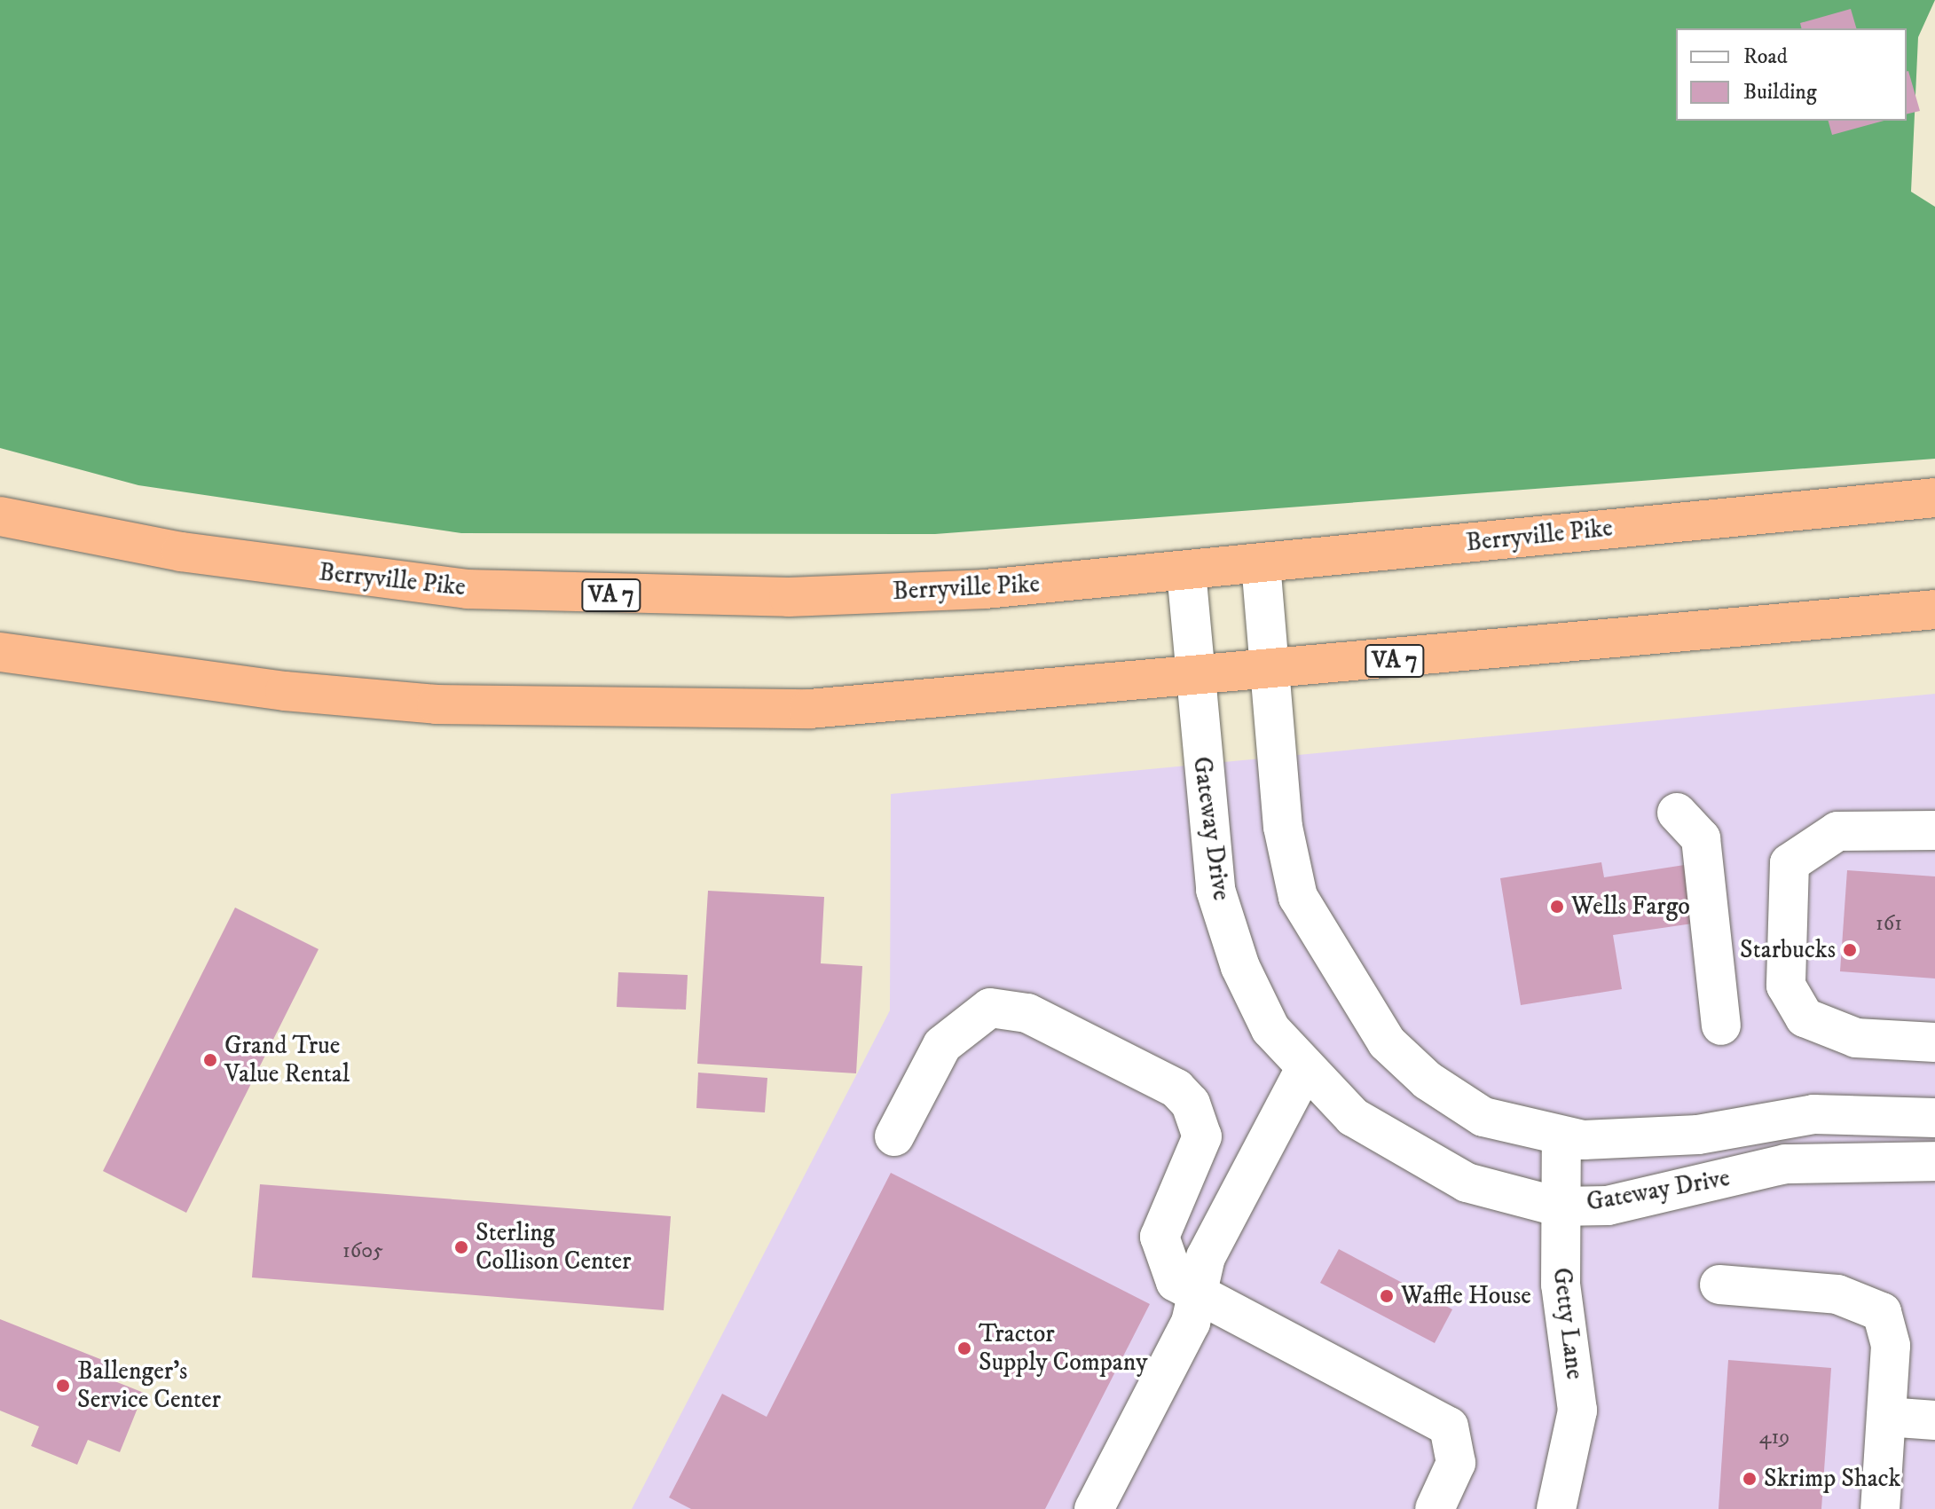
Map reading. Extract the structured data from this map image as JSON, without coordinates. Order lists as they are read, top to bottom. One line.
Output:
{"streets":{"highway":["Berryville Pike","VA 7"],"street":["Gateway Drive","Getty Lane"]},"crossings":[["Berryville Pike","Gateway Drive"],["VA 7","Gateway Drive"],["Gateway Drive","Getty Lane"]],"places":["Wells Fargo","Starbucks","Grand True Value Rental","Sterling Collison Center","Waffle House","Tractor Supply Company","Ballenger's Service Center","Skrimp Shack"],"house_numbers":["161","1605","419"],"legend":["Road","Building"]}
